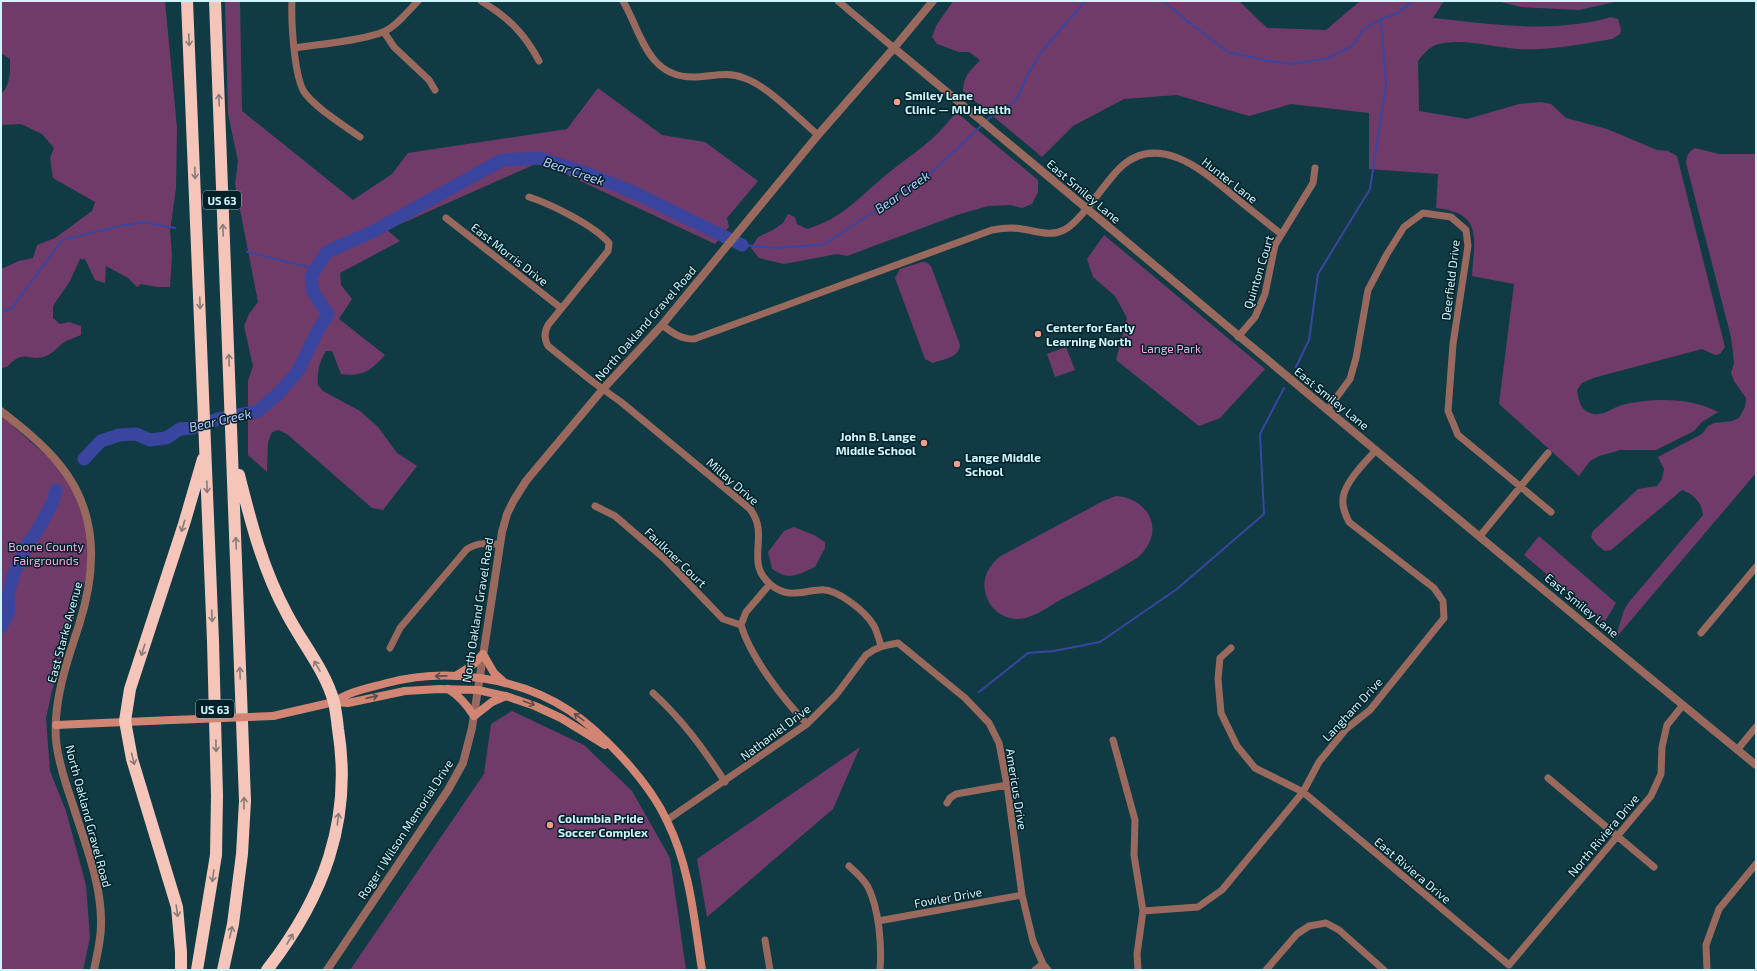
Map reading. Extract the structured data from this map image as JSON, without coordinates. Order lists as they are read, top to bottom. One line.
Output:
{"streets":{"highway":["US 63"],"main road":["North Oakland Gravel Road"],"street":["Hunter Lane","East Smiley Lane","East Morris Drive","Quinton Court","Deerfield Drive","Millay Drive","Faulkner Court","East Starke Avenue","Langham Drive","Nathaniel Drive","Americus Drive","Roger I Wilson Memorial Drive","North Riviera Drive","East Riviera Drive","Fowler Drive"]},"crossings":[["Hunter Lane","East Smiley Lane"],["Hunter Lane","Quinton Court"],["Hunter Lane","North Oakland Gravel Road"],["East Smiley Lane","Quinton Court"],["East Smiley Lane","Deerfield Drive"],["East Smiley Lane","North Oakland Gravel Road"],["East Smiley Lane","Langham Drive"],["East Smiley Lane","North Riviera Drive"],["East Morris Drive","Millay Drive"],["North Oakland Gravel Road","Millay Drive"],["North Oakland Gravel Road","East Starke Avenue"],["North Oakland Gravel Road","Roger I Wilson Memorial Drive"],["Langham Drive","East Riviera Drive"],["Nathaniel Drive","Americus Drive"],["Americus Drive","Fowler Drive"],["North Riviera Drive","East Riviera Drive"]],"water":["Bear Creek"],"parks":["Lange Park","Boone County Fairgrounds"],"places":["Smiley Lane Clinic — MU Health","Center for Early Learning North","John B. Lange Middle School","Lange Middle School","Columbia Pride Soccer Complex"]}
